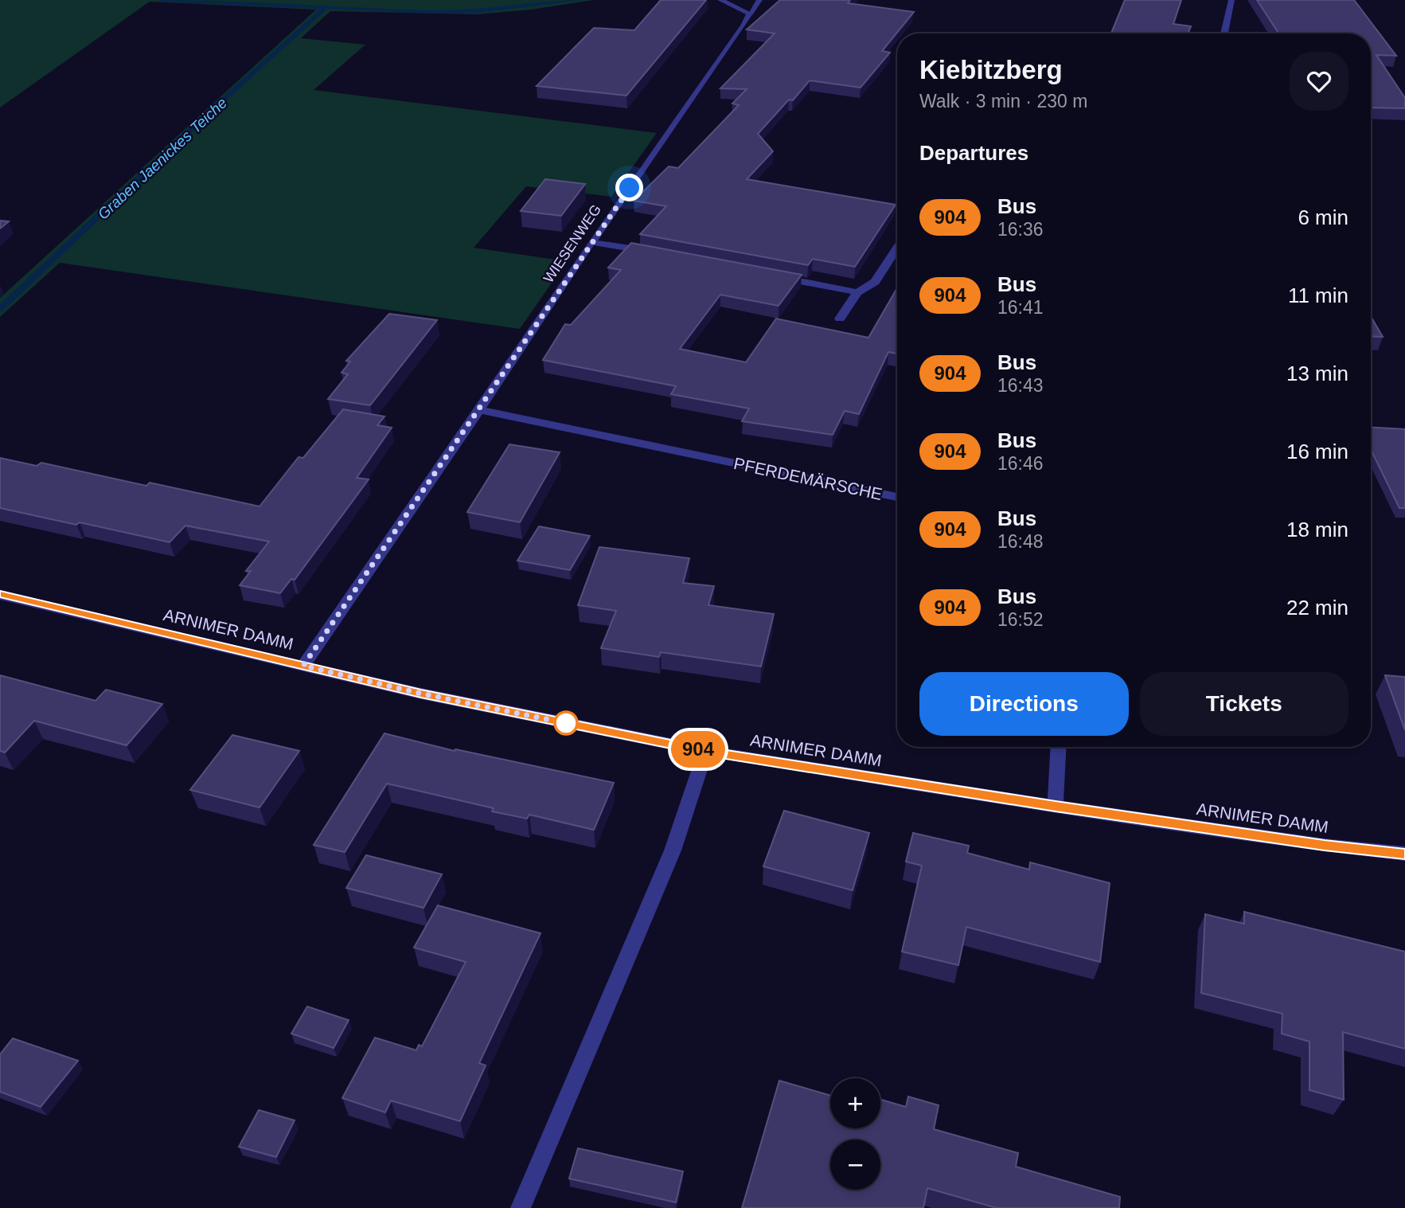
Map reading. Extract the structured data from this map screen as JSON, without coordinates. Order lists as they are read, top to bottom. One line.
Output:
{"streets":{"street":["WIESENWEG","PFERDEMÄRSCHE","ARNIMER DAMM"]},"crossings":[["WIESENWEG","PFERDEMÄRSCHE"],["WIESENWEG","ARNIMER DAMM"]],"water":["Graben Jaenickes Teiche"],"lines":["bus line 904"],"page":{"on_map":"904","heading":[["Kiebitzberg","Walk · 3 min · 230 m"],"Departures"],"list":[{"mark":"904","name":"Bus","note":"16:36","value":"6 min"},{"mark":"904","name":"Bus","note":"16:41","value":"11 min"},{"mark":"904","name":"Bus","note":"16:43","value":"13 min"},{"mark":"904","name":"Bus","note":"16:46","value":"16 min"},{"mark":"904","name":"Bus","note":"16:48","value":"18 min"},{"mark":"904","name":"Bus","note":"16:52","value":"22 min"}],"buttons":["Directions","Tickets"],"map_buttons":["+","−"]}}
